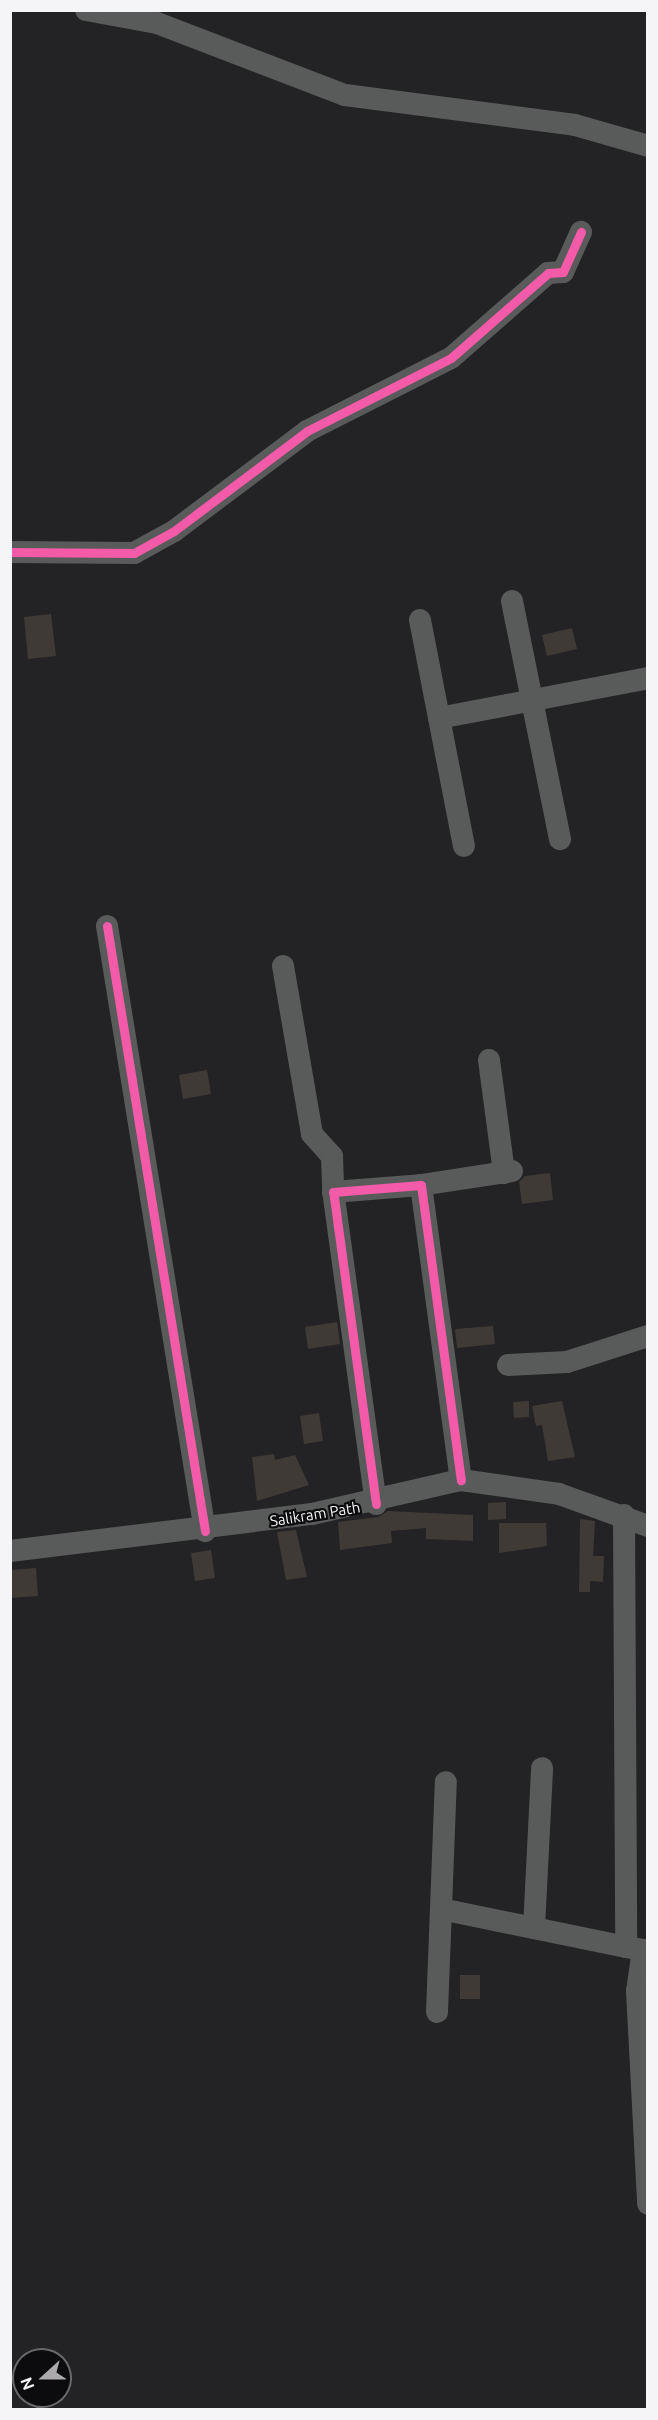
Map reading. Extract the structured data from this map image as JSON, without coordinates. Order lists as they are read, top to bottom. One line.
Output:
{"streets":{"street":["Salikram Path"]},"north":"left"}
